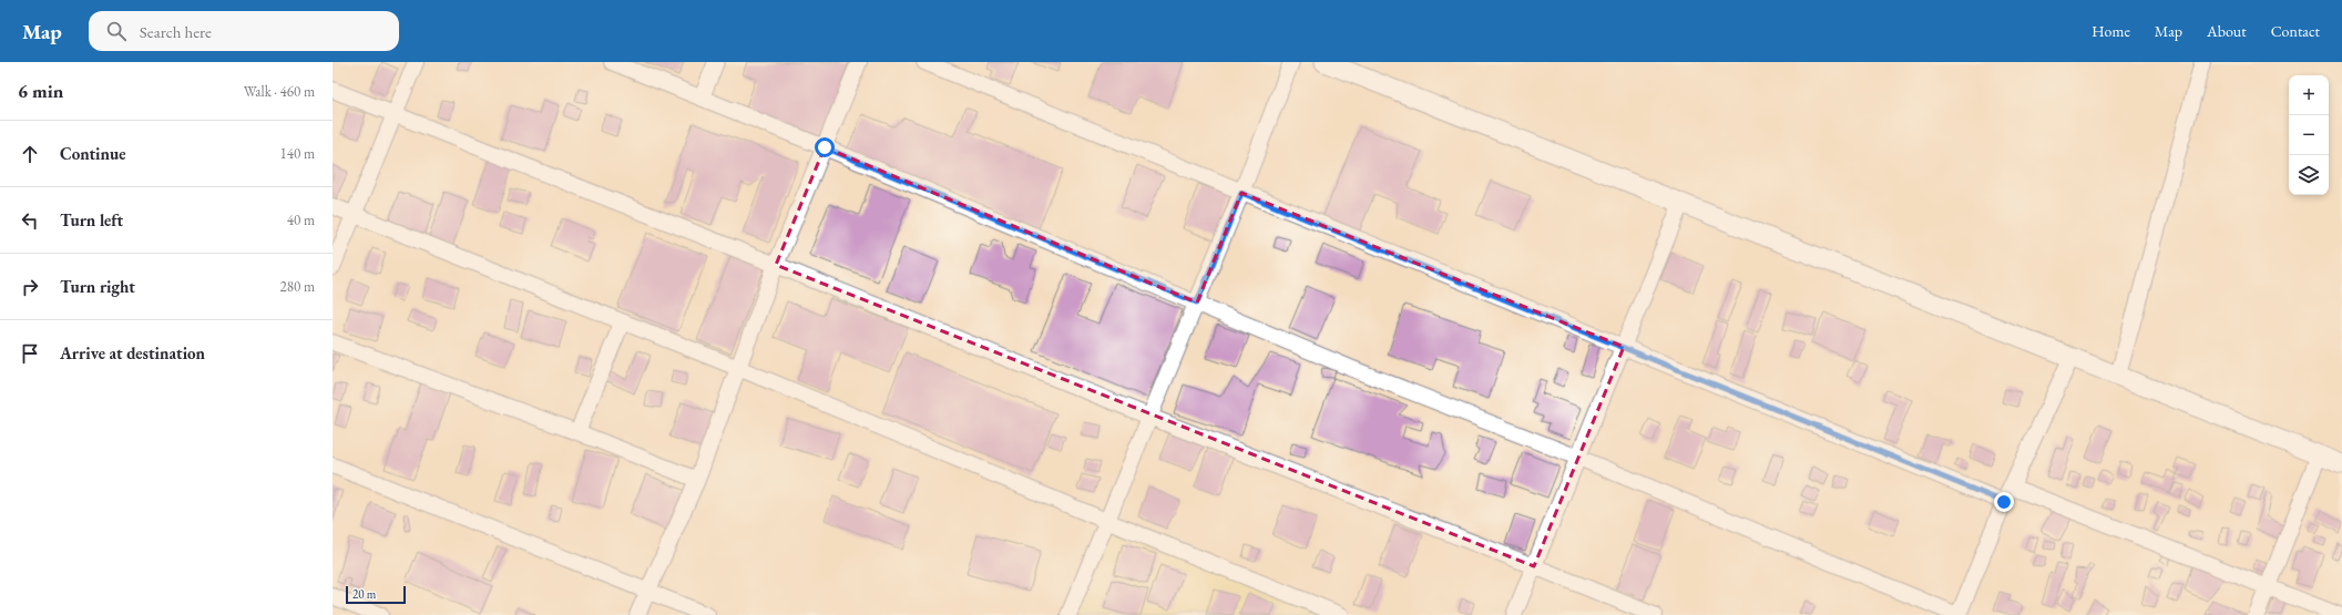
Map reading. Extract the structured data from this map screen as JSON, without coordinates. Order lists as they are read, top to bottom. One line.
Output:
{"scale_bar":"20 m","page":{"header":"Map","search":"Search here","nav":["Home","Map","About","Contact"],"heading":["6 min","Walk · 460 m"],"map_buttons":["+","−"],"list":[["Continue","140 m"],["Turn left","40 m"],["Turn right","280 m"],"Arrive at destination"],"scale":"20 m"}}
